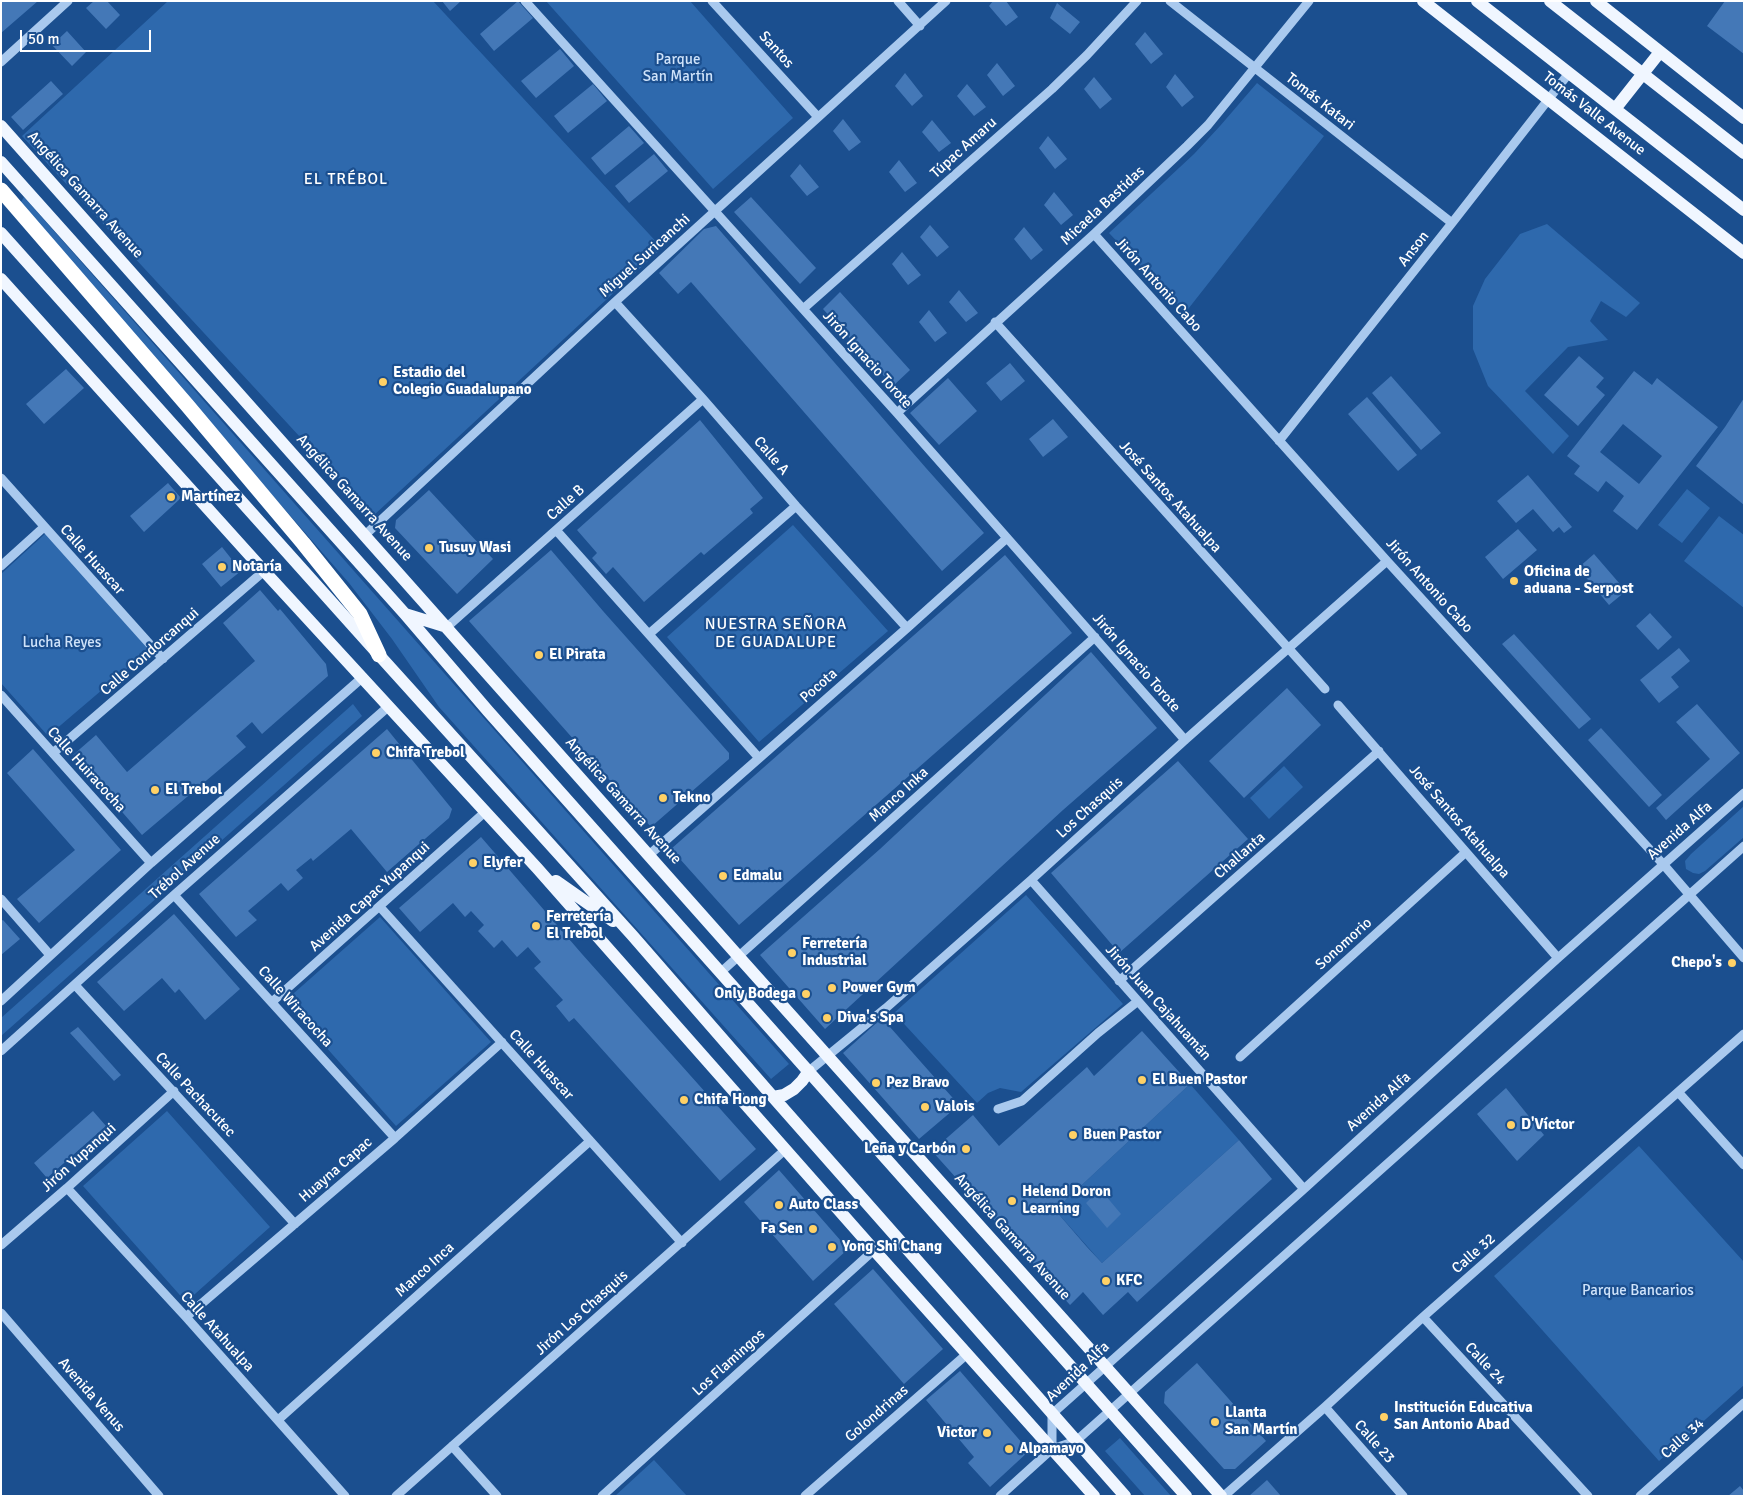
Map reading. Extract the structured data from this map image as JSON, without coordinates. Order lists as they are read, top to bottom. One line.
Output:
{"streets":{"main road":["Tomás Valle Avenue","Angélica Gamarra Avenue"],"street":["Santos","Tomás Katari","Túpac Amaru","Micaela Bastidas","Anson","Miguel Suricanchi","Jirón Antonio Cabo","Jirón Ignacio Torote","Calle A","José Santos Atahualpa","Calle B","Calle Huascar","Calle Condorcanqui","Pocota","Calle Huiracocha","Manco Inka","Los Chasquis","Avenida Alfa","Challanta","Trébol Avenue","Avenida Capac Yupanqui","Sonomorio","Jirón Juan Cajahuamán","Calle Wiracocha","Calle Pachacutec","Jirón Yupanqui","Huayna Capac","Calle 32","Manco Inca","Jirón Los Chasquis","Calle Atahualpa","Los Flamingos","Calle 24","Avenida Venus","Golondrinas","Calle 34","Calle 23"]},"crossings":[["Santos","Miguel Suricanchi"],["Tomás Katari","Micaela Bastidas"],["Tomás Katari","Anson"],["Tomás Valle Avenue","Anson"],["Túpac Amaru","Jirón Ignacio Torote"],["Angélica Gamarra Avenue","Miguel Suricanchi"],["Angélica Gamarra Avenue","Calle B"],["Angélica Gamarra Avenue","Pocota"],["Angélica Gamarra Avenue","Manco Inka"],["Angélica Gamarra Avenue","Los Chasquis"],["Angélica Gamarra Avenue","Avenida Alfa"],["Angélica Gamarra Avenue","Calle 32"],["Micaela Bastidas","Jirón Antonio Cabo"],["Micaela Bastidas","Jirón Ignacio Torote"],["Micaela Bastidas","José Santos Atahualpa"],["Anson","Jirón Antonio Cabo"],["Miguel Suricanchi","Jirón Ignacio Torote"],["Miguel Suricanchi","Calle A"],["Jirón Antonio Cabo","Los Chasquis"],["Jirón Antonio Cabo","Avenida Alfa"],["Jirón Ignacio Torote","Pocota"],["Jirón Ignacio Torote","Manco Inka"],["Jirón Ignacio Torote","Los Chasquis"],["Calle A","Calle B"],["Calle A","Pocota"],["José Santos Atahualpa","Los Chasquis"],["José Santos Atahualpa","Avenida Alfa"],["José Santos Atahualpa","Challanta"],["José Santos Atahualpa","Sonomorio"],["Calle Huascar","Calle Condorcanqui"],["Calle Huascar","Avenida Capac Yupanqui"],["Calle Huascar","Huayna Capac"],["Calle Huascar","Manco Inca"],["Calle Huascar","Jirón Los Chasquis"],["Calle Condorcanqui","Calle Huiracocha"],["Calle Huiracocha","Trébol Avenue"],["Los Chasquis","Jirón Juan Cajahuamán"],["Avenida Alfa","Jirón Juan Cajahuamán"],["Challanta","Jirón Juan Cajahuamán"],["Trébol Avenue","Calle Wiracocha"],["Trébol Avenue","Calle Pachacutec"],["Avenida Capac Yupanqui","Calle Wiracocha"],["Calle Wiracocha","Huayna Capac"],["Calle Pachacutec","Jirón Yupanqui"],["Calle Pachacutec","Huayna Capac"],["Jirón Yupanqui","Calle Atahualpa"],["Huayna Capac","Calle Atahualpa"],["Calle 32","Calle 24"],["Calle 32","Calle 23"],["Manco Inca","Calle Atahualpa"]],"districts":["EL TRÉBOL","NUESTRA SEÑORA DE GUADALUPE"],"parks":["Parque San Martín","Lucha Reyes","Parque Bancarios"],"places":["Estadio del Colegio Guadalupano","Martínez","Tusuy Wasi","Notaría","Oficina de aduana - Serpost","El Pirata","Chifa Trebol","El Trebol","Tekno","Elyfer","Edmalu","Ferretería El Trebol","Ferretería Industrial","Chepo's","Power Gym","Only Bodega","Diva's Spa","El Buen Pastor","Pez Bravo","Chifa Hong","Valois","D'Víctor","Buen Pastor","Leña y Carbón","Helend Doron Learning","Auto Class","Fa Sen","Yong Shi Chang","KFC","Institución Educativa San Antonio Abad","Llanta San Martín","Victor","Alpamayo"],"scale_bar":"50 m"}
